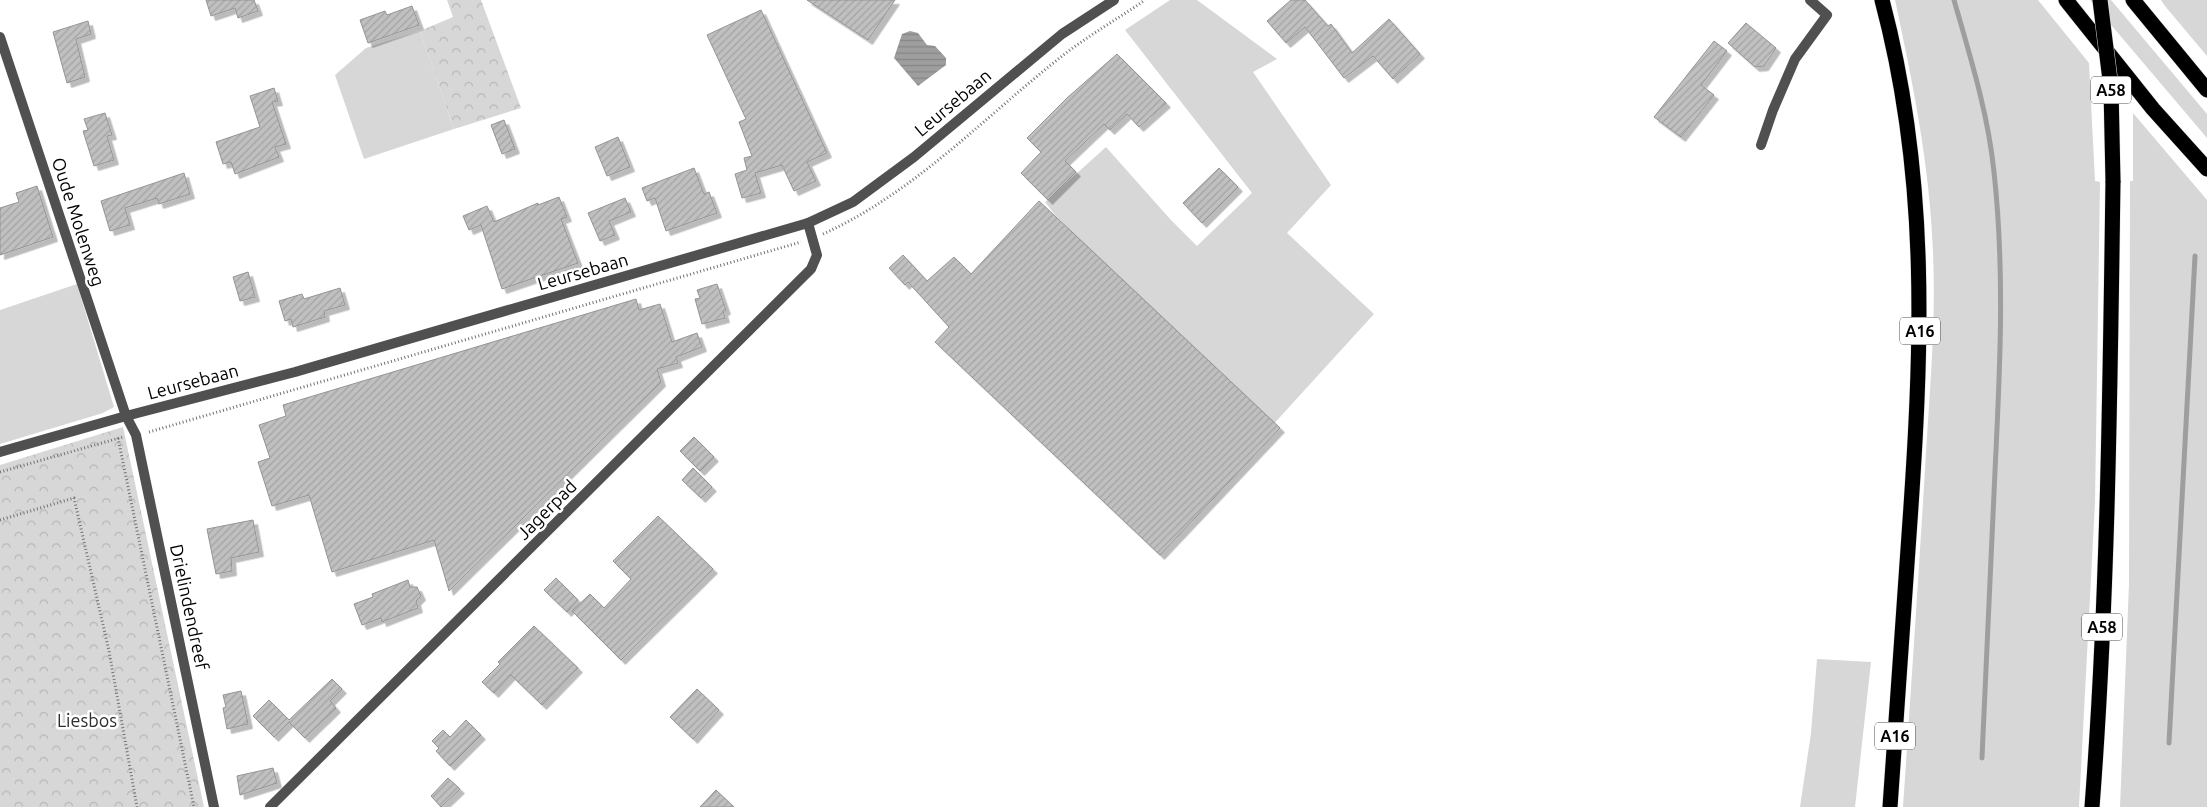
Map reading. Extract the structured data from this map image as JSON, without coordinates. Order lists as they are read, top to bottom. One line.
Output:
{"streets":{"highway":["A58","A16"],"street":["Leursebaan","Oude Molenweg","Jagerpad","Drielindendreef"]},"crossings":[["Leursebaan","Oude Molenweg"],["Leursebaan","Jagerpad"],["Leursebaan","Drielindendreef"],["Oude Molenweg","Drielindendreef"]],"parks":["Liesbos"]}
